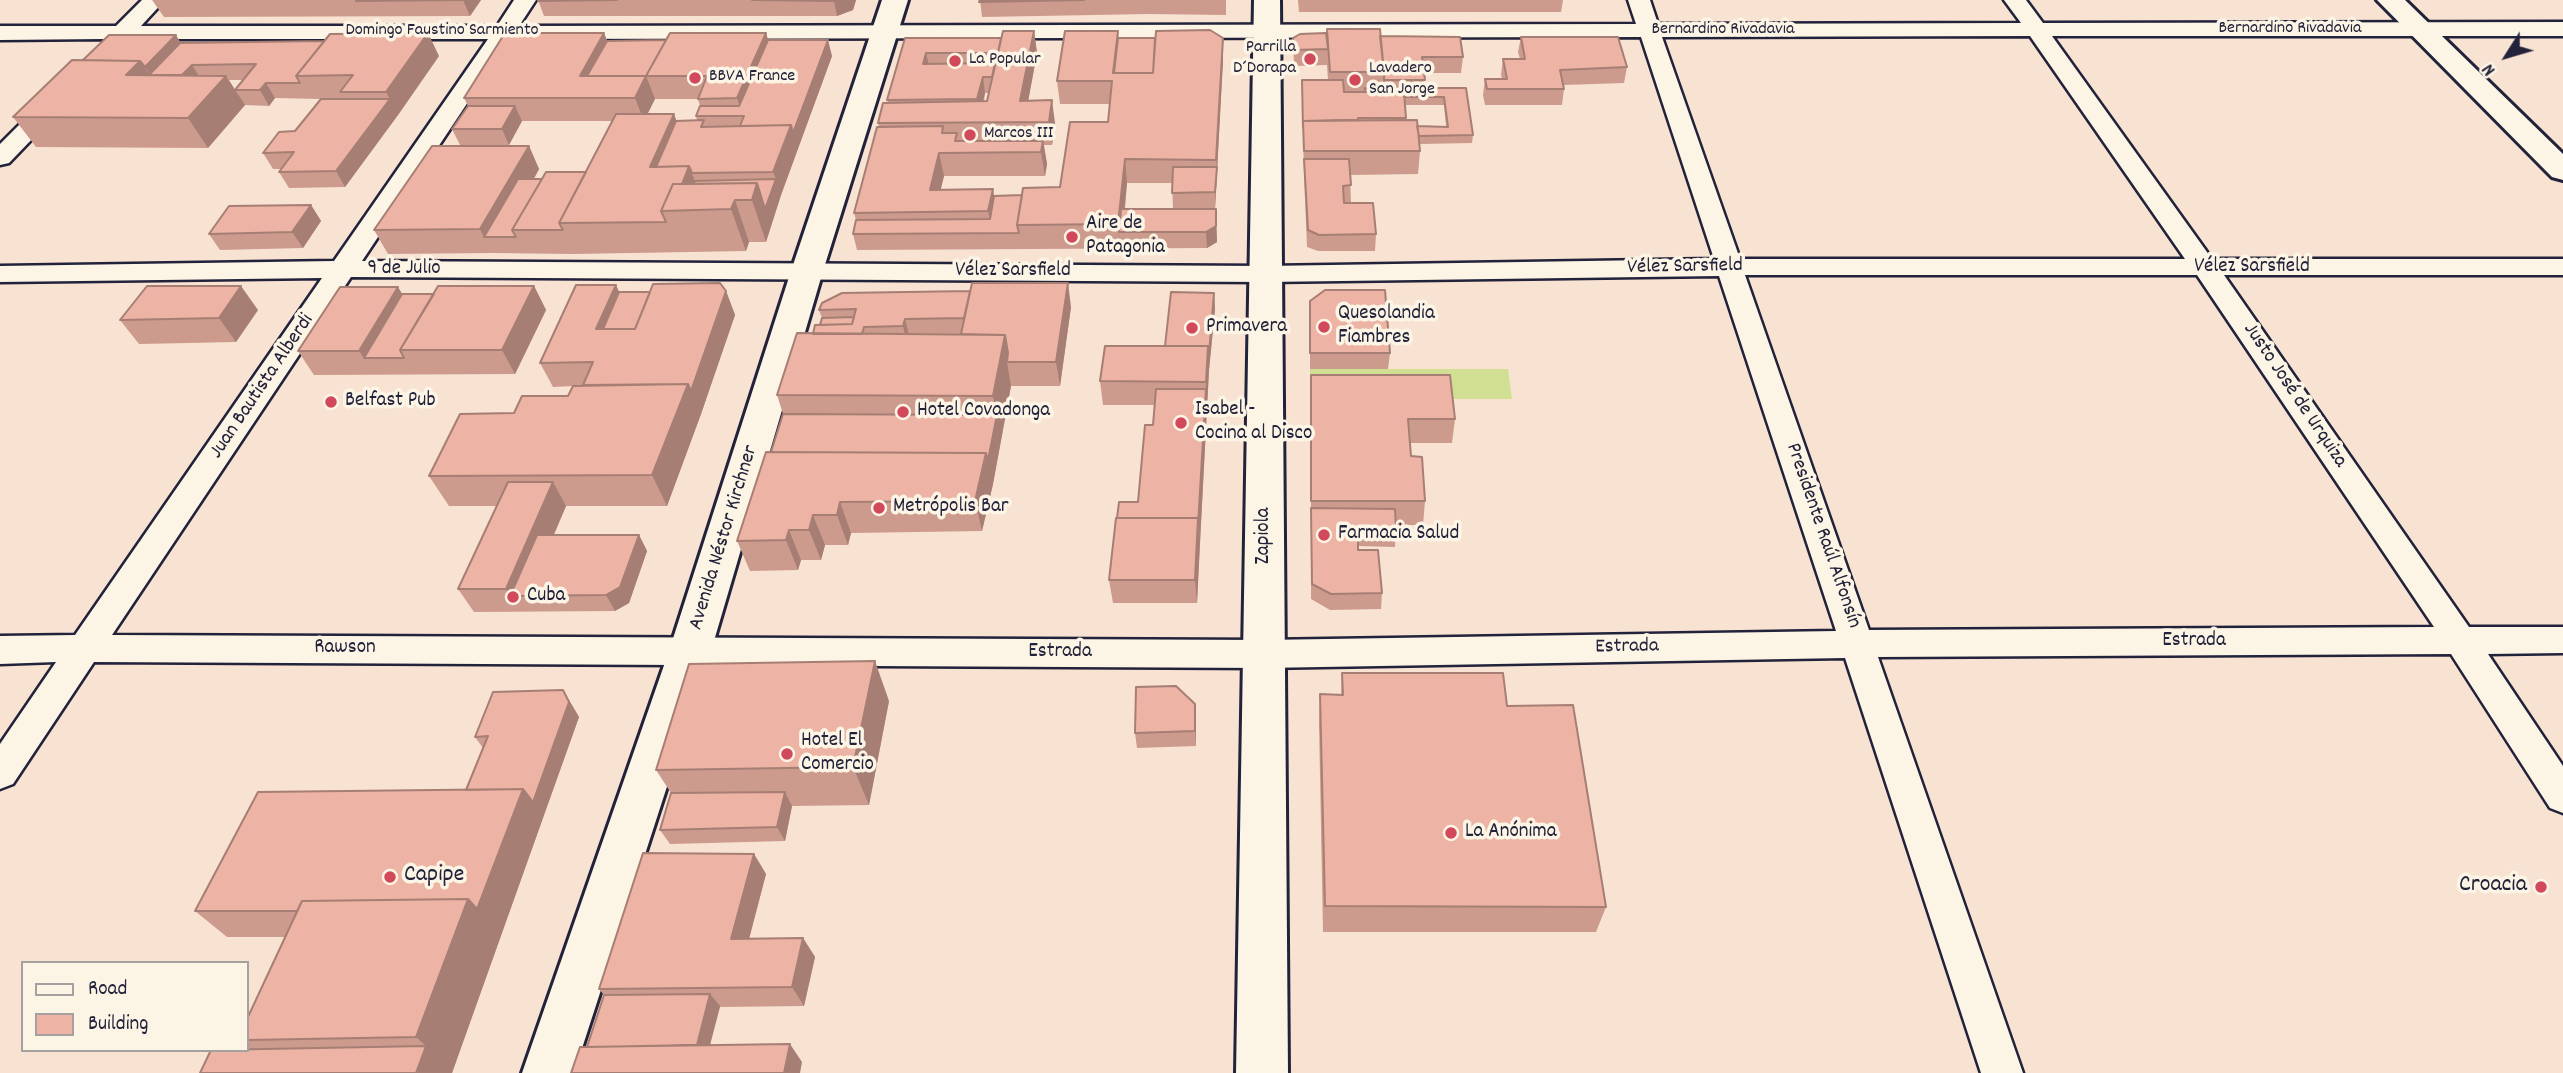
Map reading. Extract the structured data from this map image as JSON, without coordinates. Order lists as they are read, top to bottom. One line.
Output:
{"streets":{"main road":["Zapiola","Avenida Néstor Kirchner"],"street":["Bernardino Rivadavia","Domingo Faustino Sarmiento","Vélez Sarsfield","9 de Julio","Juan Bautista Alberdi","Justo José de Urquiza","Presidente Raúl Alfonsín","Estrada","Rawson"]},"crossings":[["Bernardino Rivadavia","Domingo Faustino Sarmiento"],["Bernardino Rivadavia","Justo José de Urquiza"],["Bernardino Rivadavia","Zapiola"],["Bernardino Rivadavia","Presidente Raúl Alfonsín"],["Bernardino Rivadavia","Avenida Néstor Kirchner"],["Domingo Faustino Sarmiento","Juan Bautista Alberdi"],["Domingo Faustino Sarmiento","Avenida Néstor Kirchner"],["Vélez Sarsfield","9 de Julio"],["Vélez Sarsfield","Justo José de Urquiza"],["Vélez Sarsfield","Zapiola"],["Vélez Sarsfield","Presidente Raúl Alfonsín"],["Vélez Sarsfield","Avenida Néstor Kirchner"],["9 de Julio","Juan Bautista Alberdi"],["9 de Julio","Avenida Néstor Kirchner"],["Juan Bautista Alberdi","Rawson"],["Justo José de Urquiza","Estrada"],["Zapiola","Estrada"],["Presidente Raúl Alfonsín","Estrada"],["Avenida Néstor Kirchner","Estrada"],["Avenida Néstor Kirchner","Rawson"],["Estrada","Rawson"]],"places":["Parrilla D´Dorapa","La Popular","BBVA France","Lavadero San Jorge","Marcos III","Aire de Patagonia","Quesolandia Fiambres","Primavera","Belfast Pub","Hotel Covadonga","Isabel - Cocina al Disco","Metrópolis Bar","Farmacia Salud","Cuba","Hotel El Comercio","La Anónima","Capipe","Croacia"],"legend":["Road","Building"],"north":"bottom left"}
